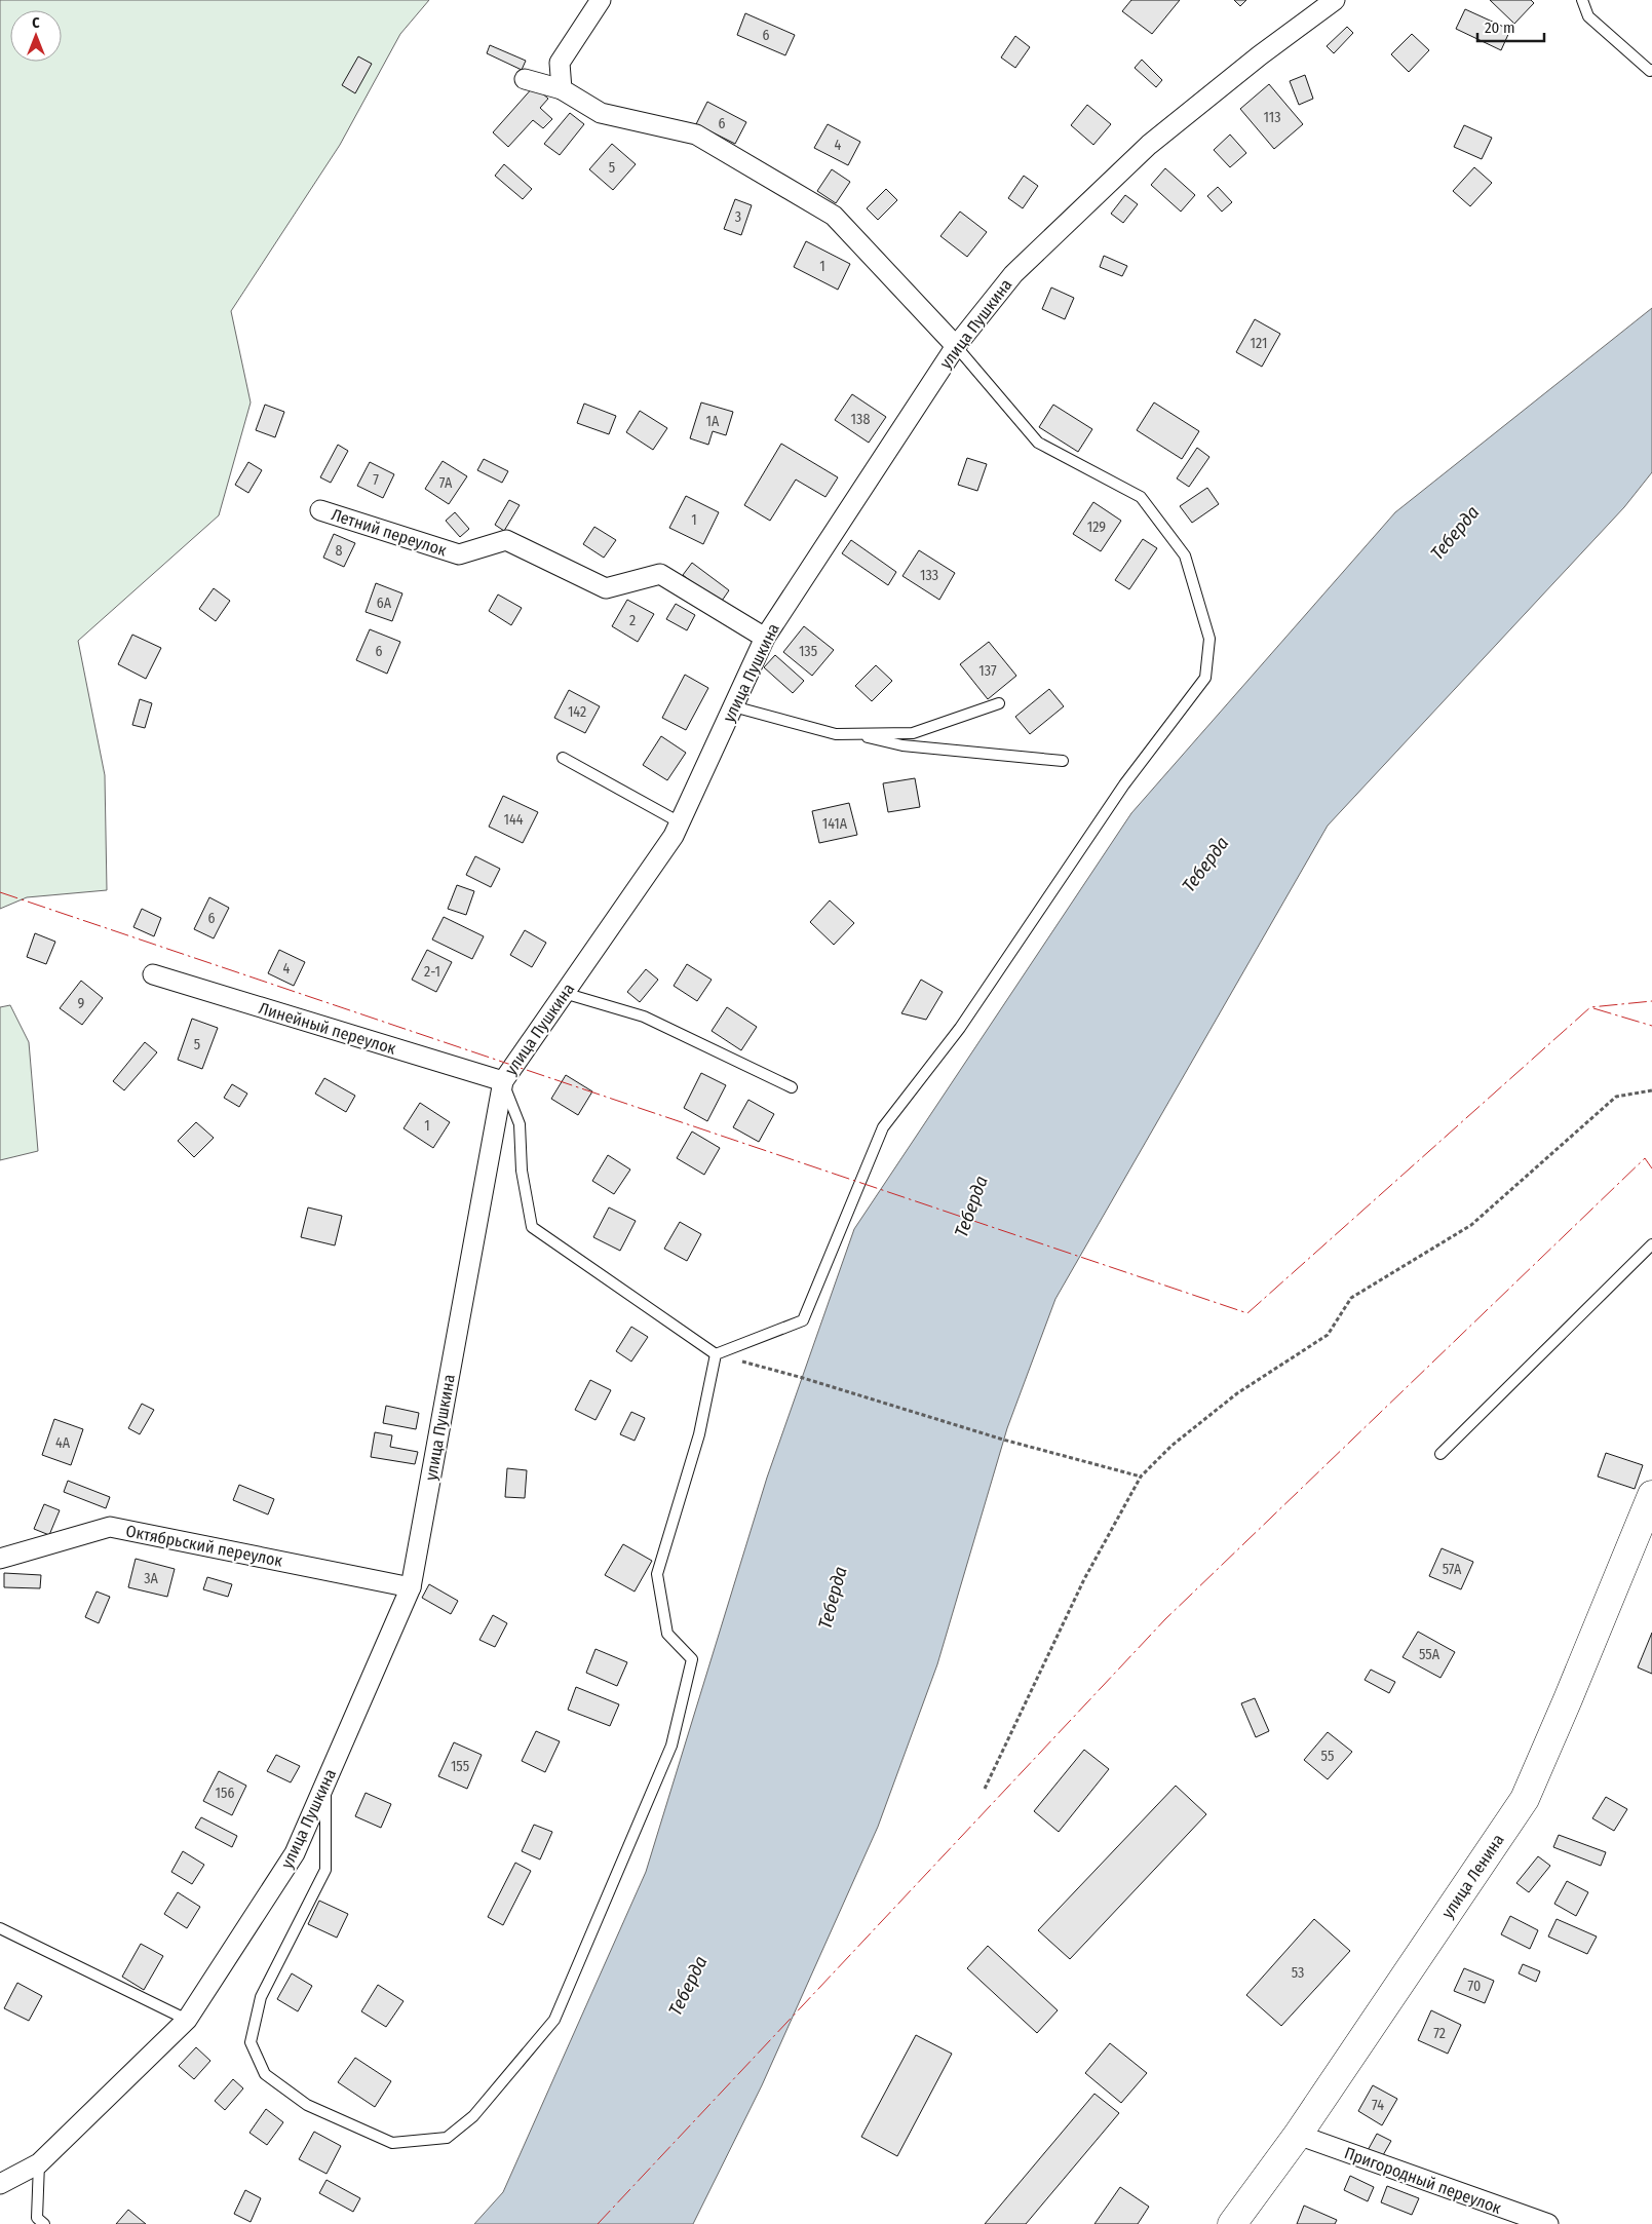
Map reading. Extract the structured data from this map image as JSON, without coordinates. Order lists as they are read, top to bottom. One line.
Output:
{"streets":{"main road":["улица Ленина"],"street":["улица Пушкина","Летний переулок","Линейный переулок","Октябрьский переулок","Пригородный переулок"]},"crossings":[["улица Пушкина","Летний переулок"],["улица Пушкина","Линейный переулок"],["улица Пушкина","Октябрьский переулок"],["улица Ленина","Пригородный переулок"]],"water":["Теберда"],"house_numbers":["6","113","6","4","5","3","1","121","138","1А","7","7А","1","129","8","133","6А","2","6","135","137","142","144","141А","6","4","2-1","9","5","1","4А","57А","3А","55А","55","155","156","53","70","72","74"],"scale_bar":"20 m","north":"top"}
